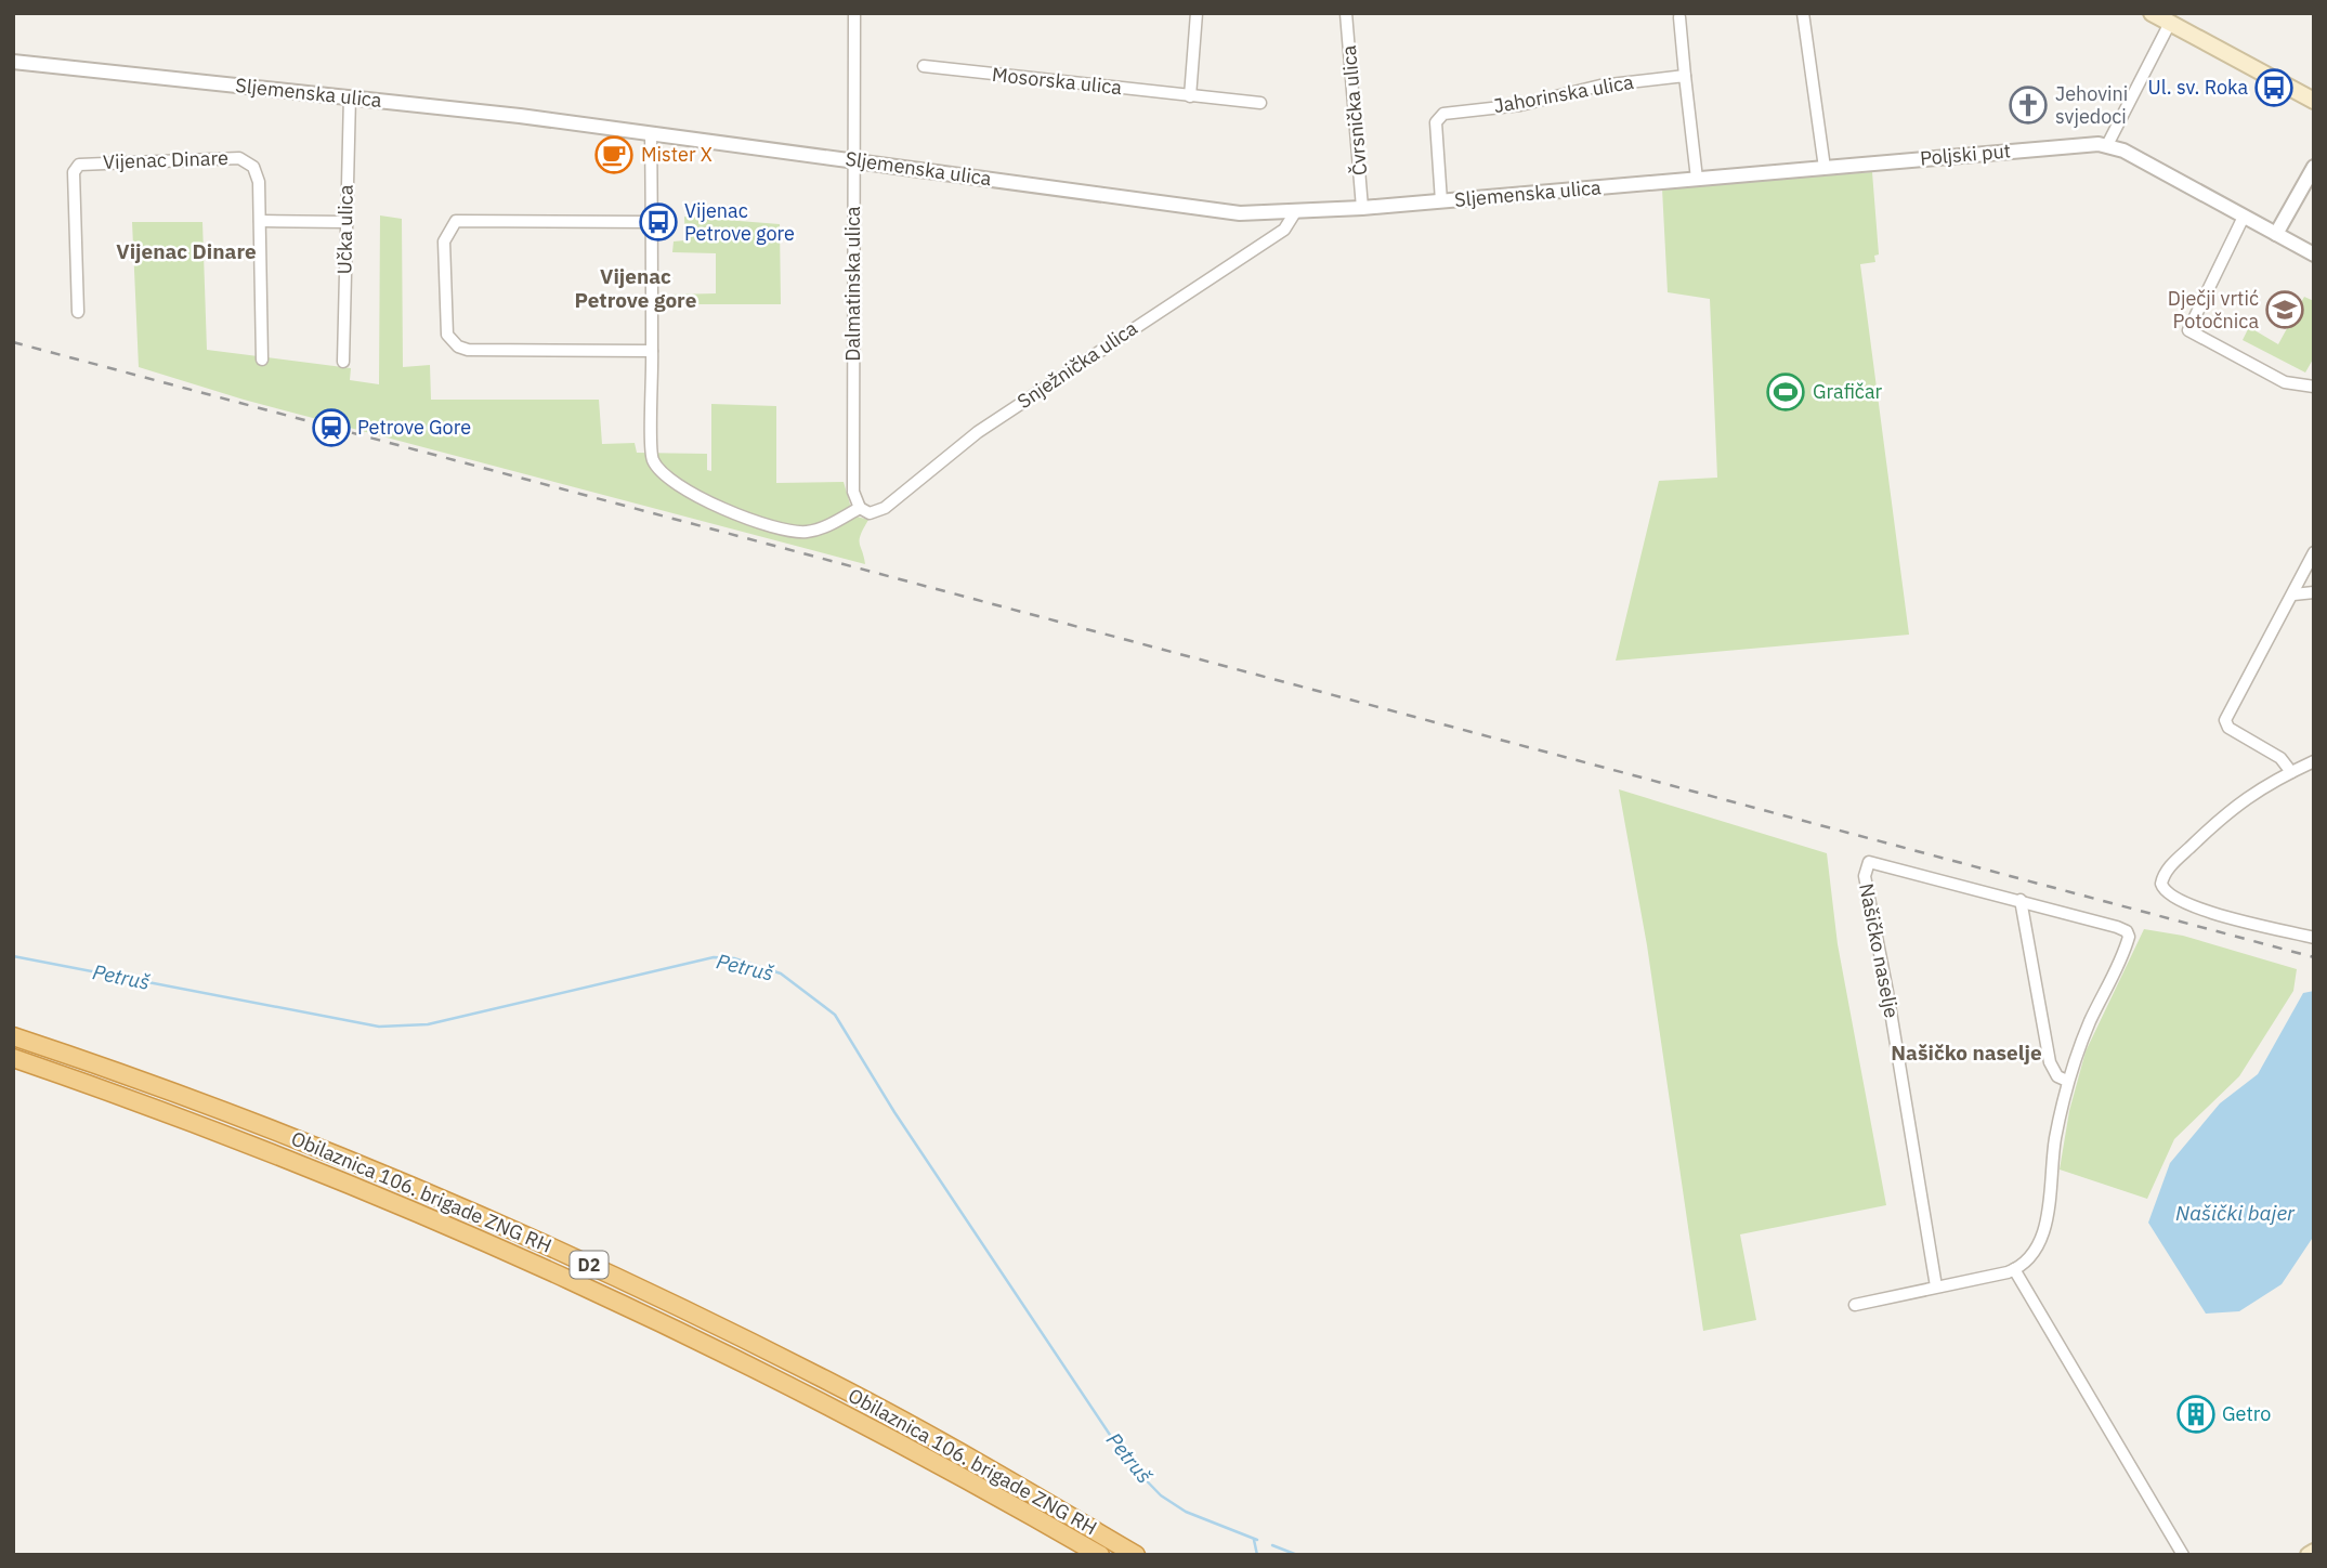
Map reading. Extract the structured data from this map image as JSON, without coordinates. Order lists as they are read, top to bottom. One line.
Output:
{"streets":{"highway":["Obilaznica 106. brigade ZNG RH","D2"],"street":["Mosorska ulica","Sljemenska ulica","Jahorinska ulica","Čvrsnička ulica","Poljski put","Vijenac Dinare","Učka ulica","Dalmatinska ulica","Snježnička ulica","Našičko naselje"]},"crossings":[["Sljemenska ulica","Jahorinska ulica"],["Sljemenska ulica","Čvrsnička ulica"],["Sljemenska ulica","Poljski put"],["Sljemenska ulica","Učka ulica"],["Sljemenska ulica","Dalmatinska ulica"],["Sljemenska ulica","Snježnička ulica"],["Dalmatinska ulica","Snježnička ulica"]],"districts":["Vijenac Dinare","Vijenac Petrove gore","Našičko naselje"],"water":["Petruš","Našički bajer"],"places":{"bus stop":["Ul. sv. Roka","Vijenac Petrove gore"],"church":["Jehovini svjedoci"],"cafe":["Mister X"],"school or university":["Dječji vrtić Potočnica"],"sports":["Grafičar"],"station":["Petrove Gore"],"building":["Getro"]}}
